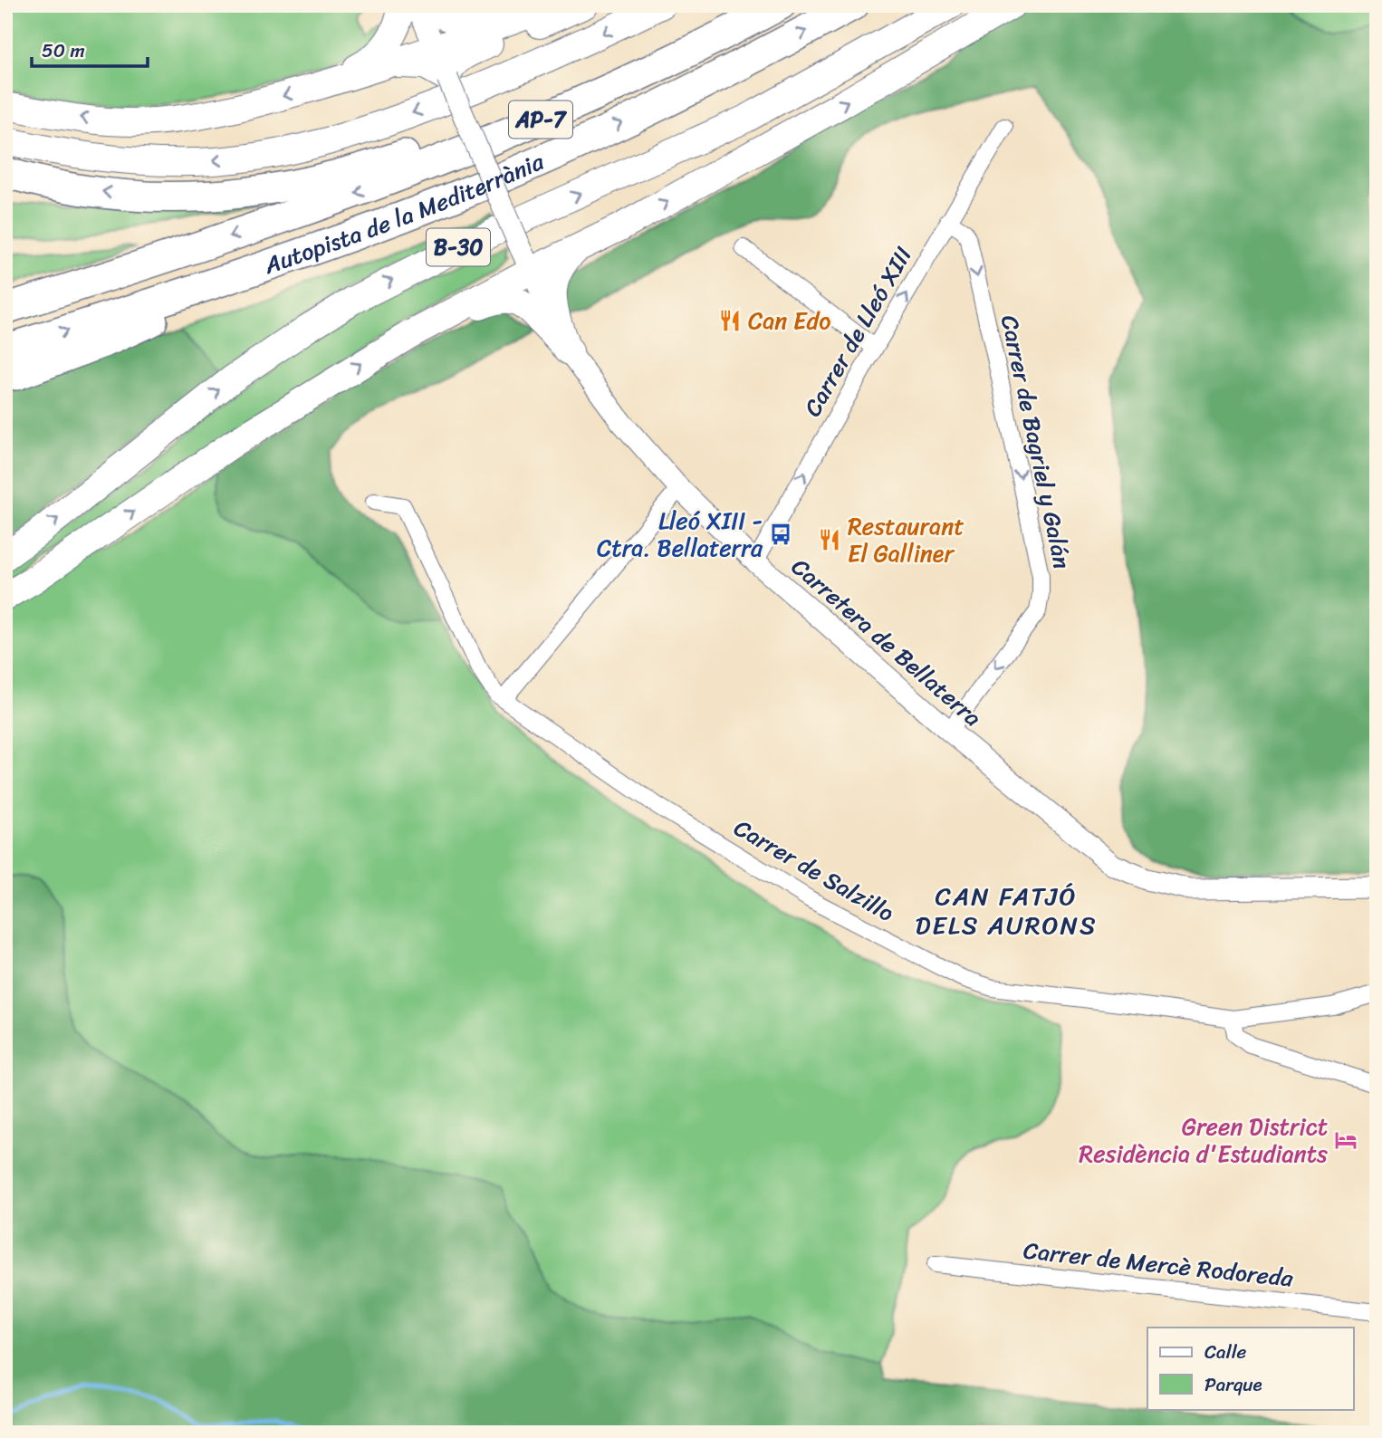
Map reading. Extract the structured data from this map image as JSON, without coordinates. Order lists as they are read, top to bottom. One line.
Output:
{"streets":{"highway":["AP-7","Autopista de la Mediterrània","B-30"],"street":["Carrer de Lleó XIII","Carrer de Bagriel y Galán","Carretera de Bellaterra","Carrer de Salzillo","Carrer de Mercè Rodoreda"]},"crossings":[["Carrer de Lleó XIII","Carrer de Bagriel y Galán"],["Carrer de Lleó XIII","Carretera de Bellaterra"],["Carrer de Bagriel y Galán","Carretera de Bellaterra"]],"one_way":["Carrer de Lleó XIII","Carrer de Bagriel y Galán"],"districts":["CAN FATJÓ DELS AURONS"],"places":{"restaurant":["Can Edo","Restaurant El Galliner"],"bus stop":["Lleó XIII - Ctra. Bellaterra"],"hotel":["Green District Residència d'Estudiants"]},"legend":["Calle","Parque"],"scale_bar":"50 m"}
